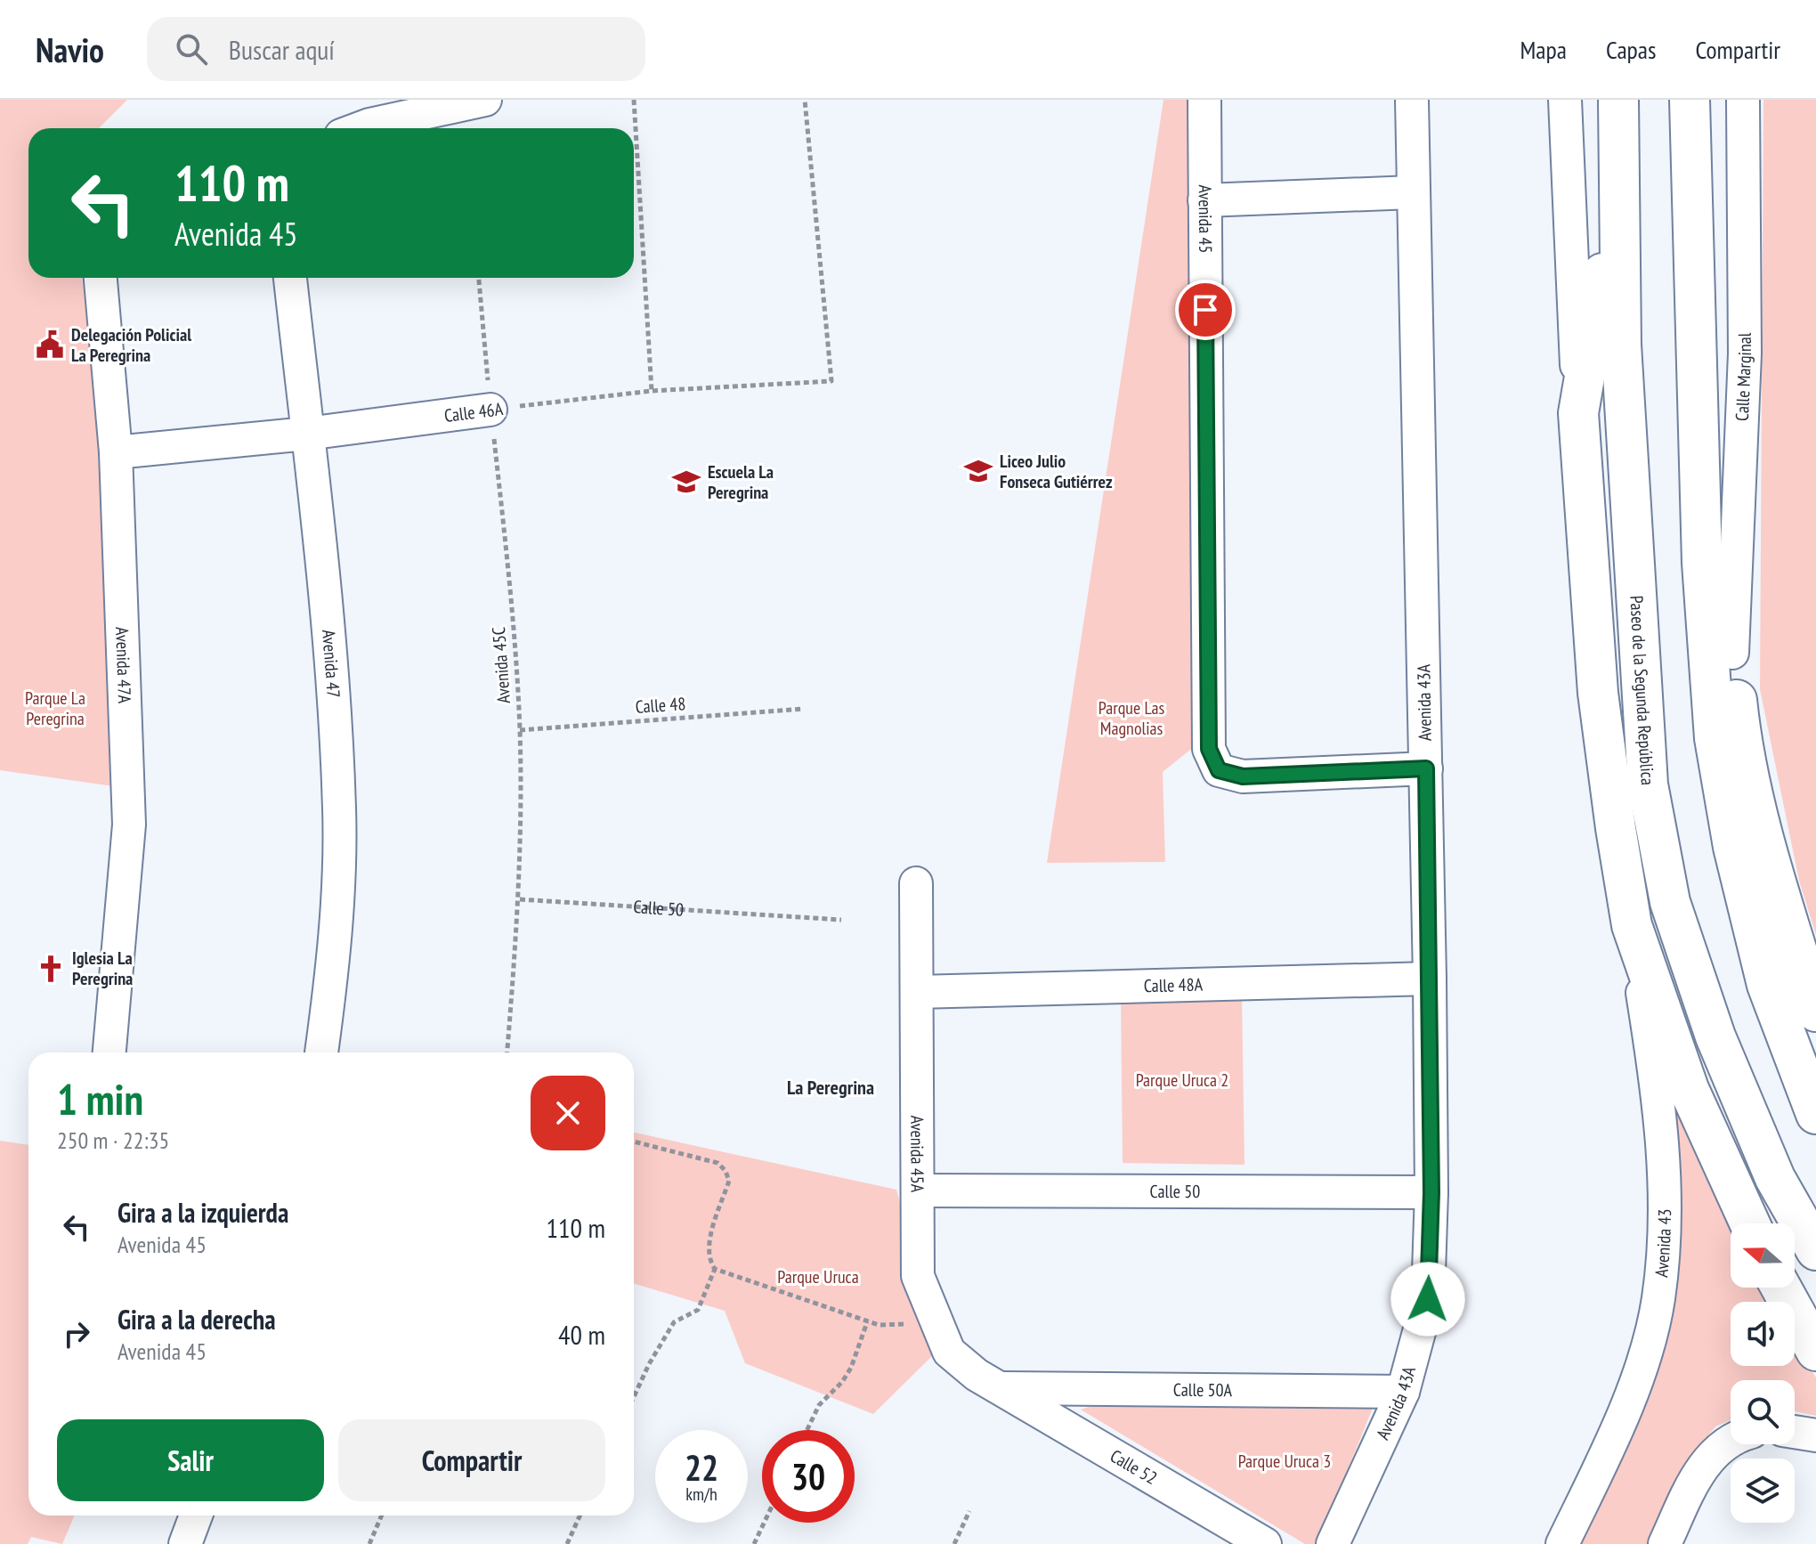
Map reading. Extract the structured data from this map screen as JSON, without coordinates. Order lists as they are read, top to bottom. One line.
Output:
{"streets":{"highway":["Paseo de la Segunda República"],"street":["Avenida 45","Calle Marginal","Calle 46A","Avenida 47A","Avenida 47","Avenida 43A","Calle 50","Calle 48A","Avenida 45A","Avenida 43","Calle 50A","Calle 52"],"path":["Avenida 45C","Calle 48"]},"crossings":[["Avenida 45","Avenida 43A"],["Calle 46A","Avenida 47A"],["Calle 46A","Avenida 47"],["Calle 46A","Avenida 45C"],["Avenida 45C","Calle 48"],["Avenida 45C","Calle 50"],["Avenida 43A","Calle 50"],["Avenida 43A","Calle 48A"],["Avenida 43A","Calle 50A"],["Calle 50","Avenida 45A"],["Calle 48A","Avenida 45A"],["Avenida 45A","Calle 50A"],["Avenida 45A","Calle 52"],["Calle 50A","Calle 52"]],"districts":["La Peregrina"],"parks":["Parque La Peregrina","Parque Las Magnolias","Parque Uruca 2","Parque Uruca","Parque Uruca 3"],"places":{"public building":["Delegación Policial La Peregrina"],"school or university":["Liceo Julio Fonseca Gutiérrez","Escuela La Peregrina"],"church":["Iglesia La Peregrina"]},"north":"left","page":{"header":"Navio","search":"Buscar aquí","nav":["Mapa","Capas","Compartir"],"turn":["110 m","Avenida 45"],"heading":["1 min","250 m · 22:35"],"list":[{"name":"Gira a la izquierda","note":"Avenida 45","value":"110 m"},{"name":"Gira a la derecha","note":"Avenida 45","value":"40 m"}],"buttons":["Salir","Compartir"],"speed":"22 km/h","limit":"30"}}
